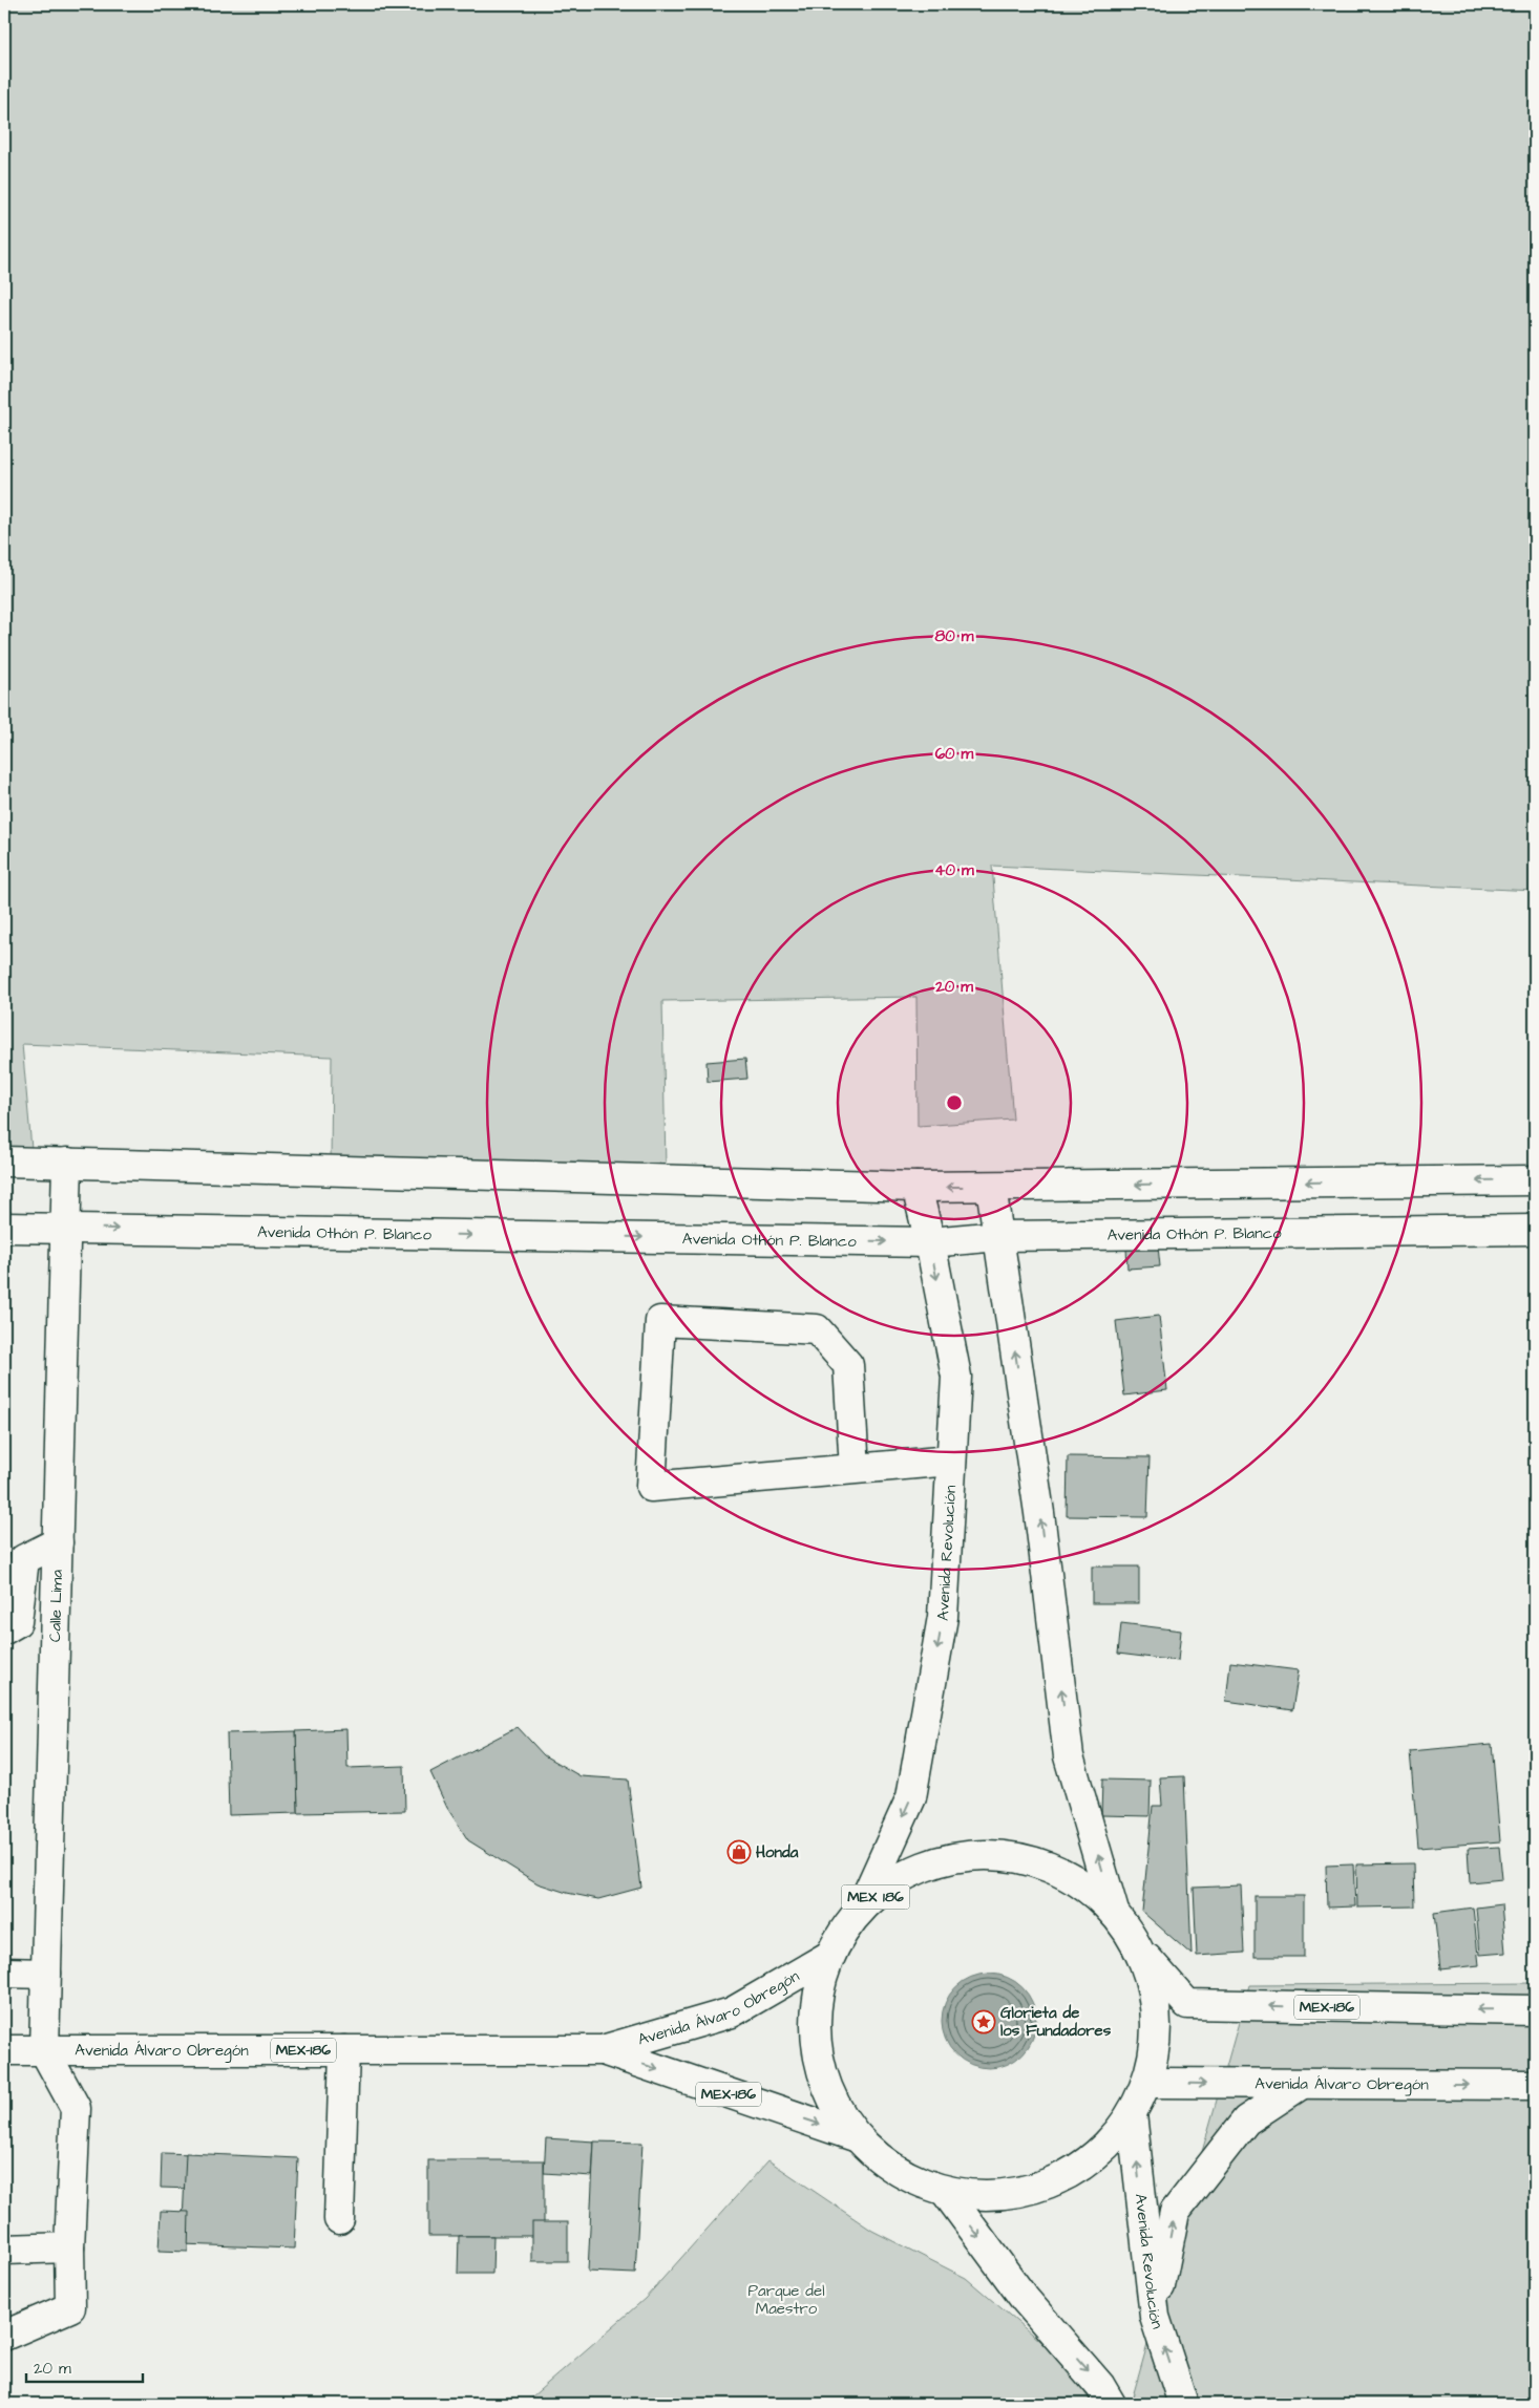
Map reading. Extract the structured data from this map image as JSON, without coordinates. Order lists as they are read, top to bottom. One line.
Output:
{"streets":{"street":["Avenida Othón P. Blanco","Avenida Revolución","Calle Lima","MEX 186","Avenida Álvaro Obregón","MEX-186"]},"crossings":[["Avenida Othón P. Blanco","Avenida Revolución"],["Avenida Othón P. Blanco","Calle Lima"],["Avenida Revolución","Avenida Álvaro Obregón"],["Calle Lima","Avenida Álvaro Obregón"]],"parks":["Parque del Maestro"],"places":{"shop":["Honda"],"place":["Glorieta de los Fundadores"]},"scale_bar":"20 m","rings":["80 m","60 m","40 m","20 m"]}
